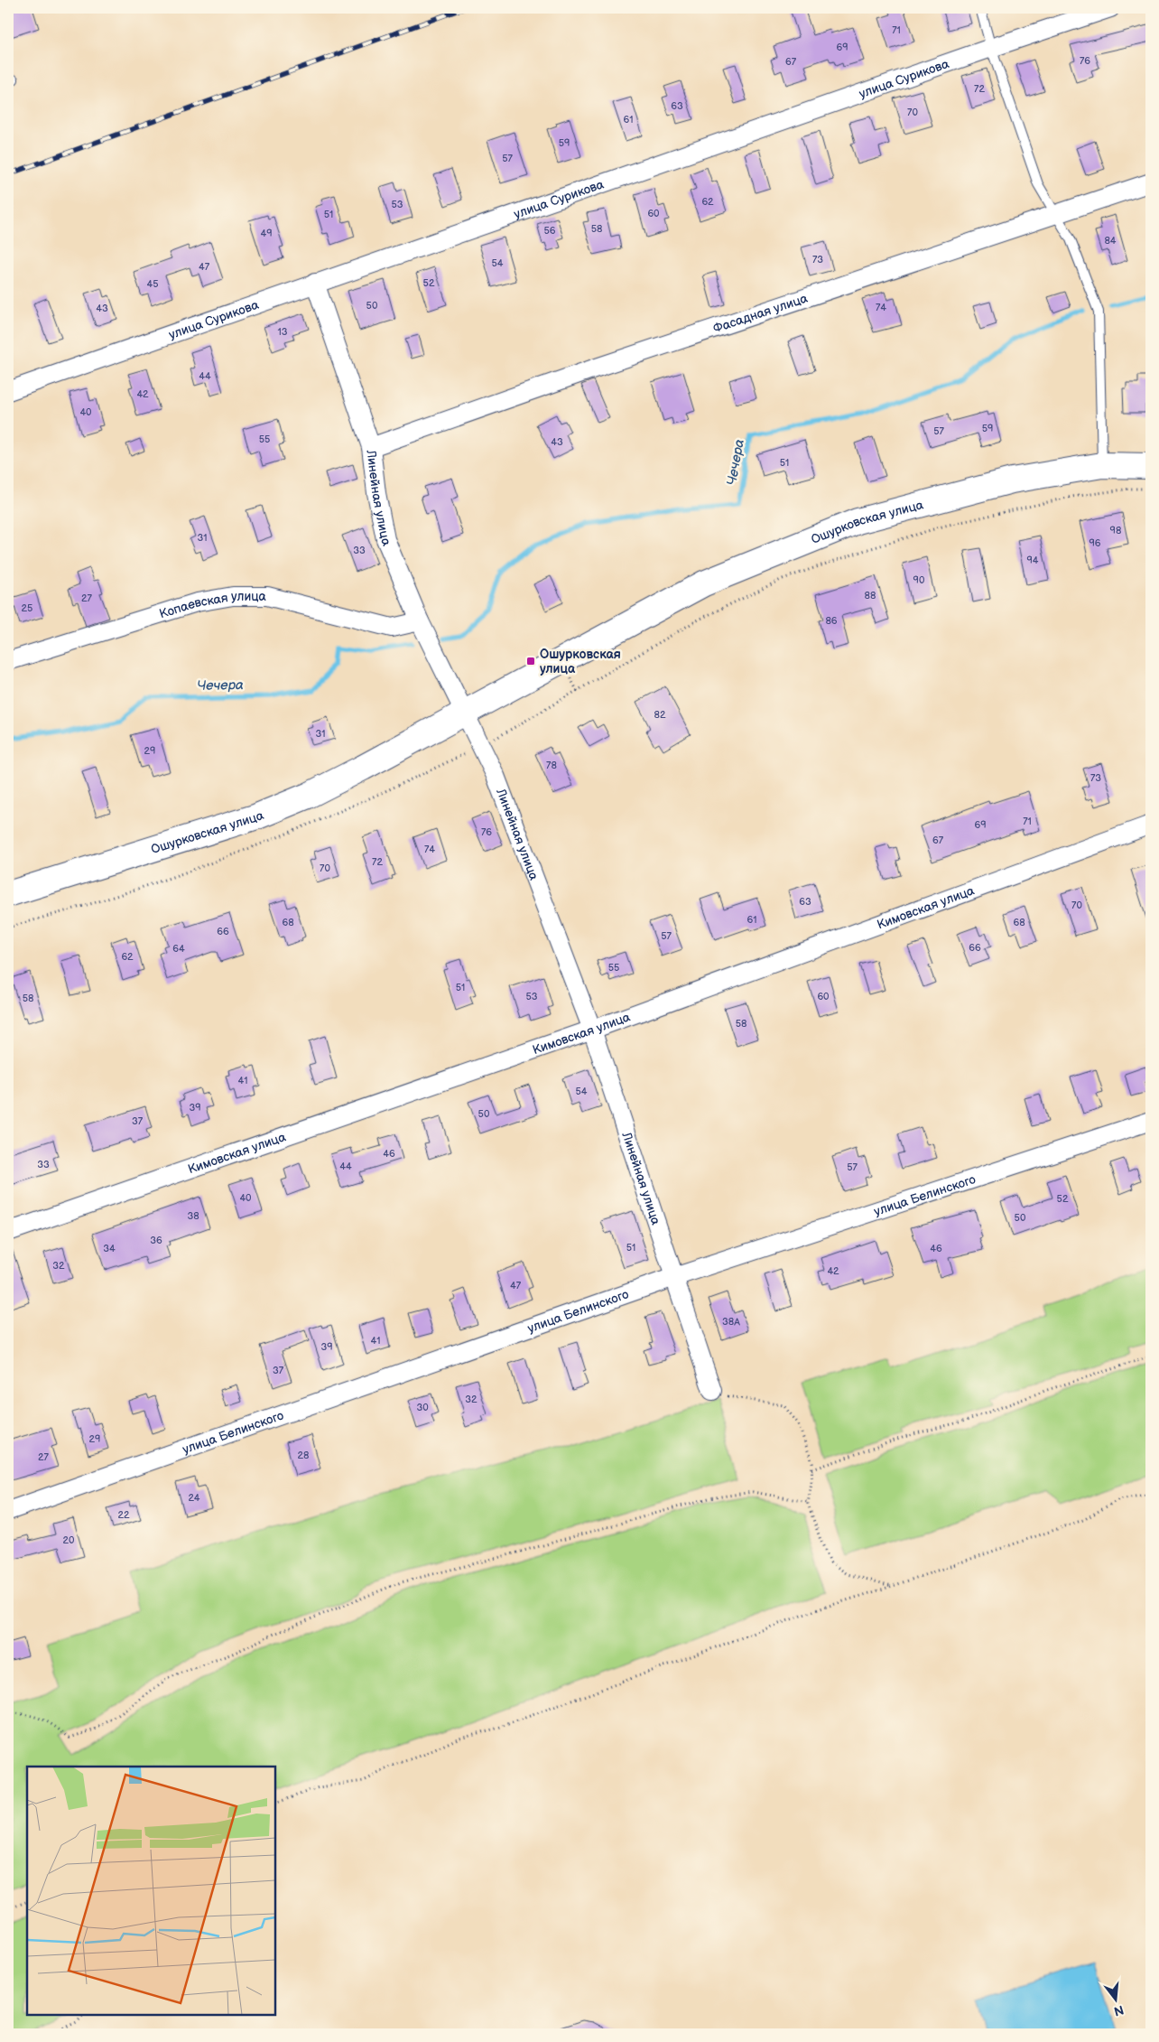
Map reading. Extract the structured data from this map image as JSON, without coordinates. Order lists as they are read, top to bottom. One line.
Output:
{"streets":{"street":["улица Сурикова","Фасадная улица","Линейная улица","Ошурковская улица","Копаевская улица","Кимовская улица","улица Белинского"]},"crossings":[["улица Сурикова","Линейная улица"],["Фасадная улица","Линейная улица"],["Линейная улица","Ошурковская улица"],["Линейная улица","Копаевская улица"],["Линейная улица","Кимовская улица"],["Линейная улица","улица Белинского"]],"water":["Чечера"],"places":{"transit":["Ошурковская улица"]},"house_numbers":["71","69","76","67","72","63","70","61","59","57","62","53","60","51","58","56","49","84","73","54","47","52","45","50","74","43","13","44","42","40","59","57","55","43","51","98","31","96","33","94","90","88","27","25","86","82","31","29","78","73","71","69","76","67","74","72","70","63","70","61","68","68","66","57","66","64","62","55","51","53","60","58","58","41","54","39","50","37","46","33","44","57","40","52","38","50","36","51","34","46","32","42","47","38А","41","39","37","32","30","29","28","27","24","22","20"],"north":"bottom"}
